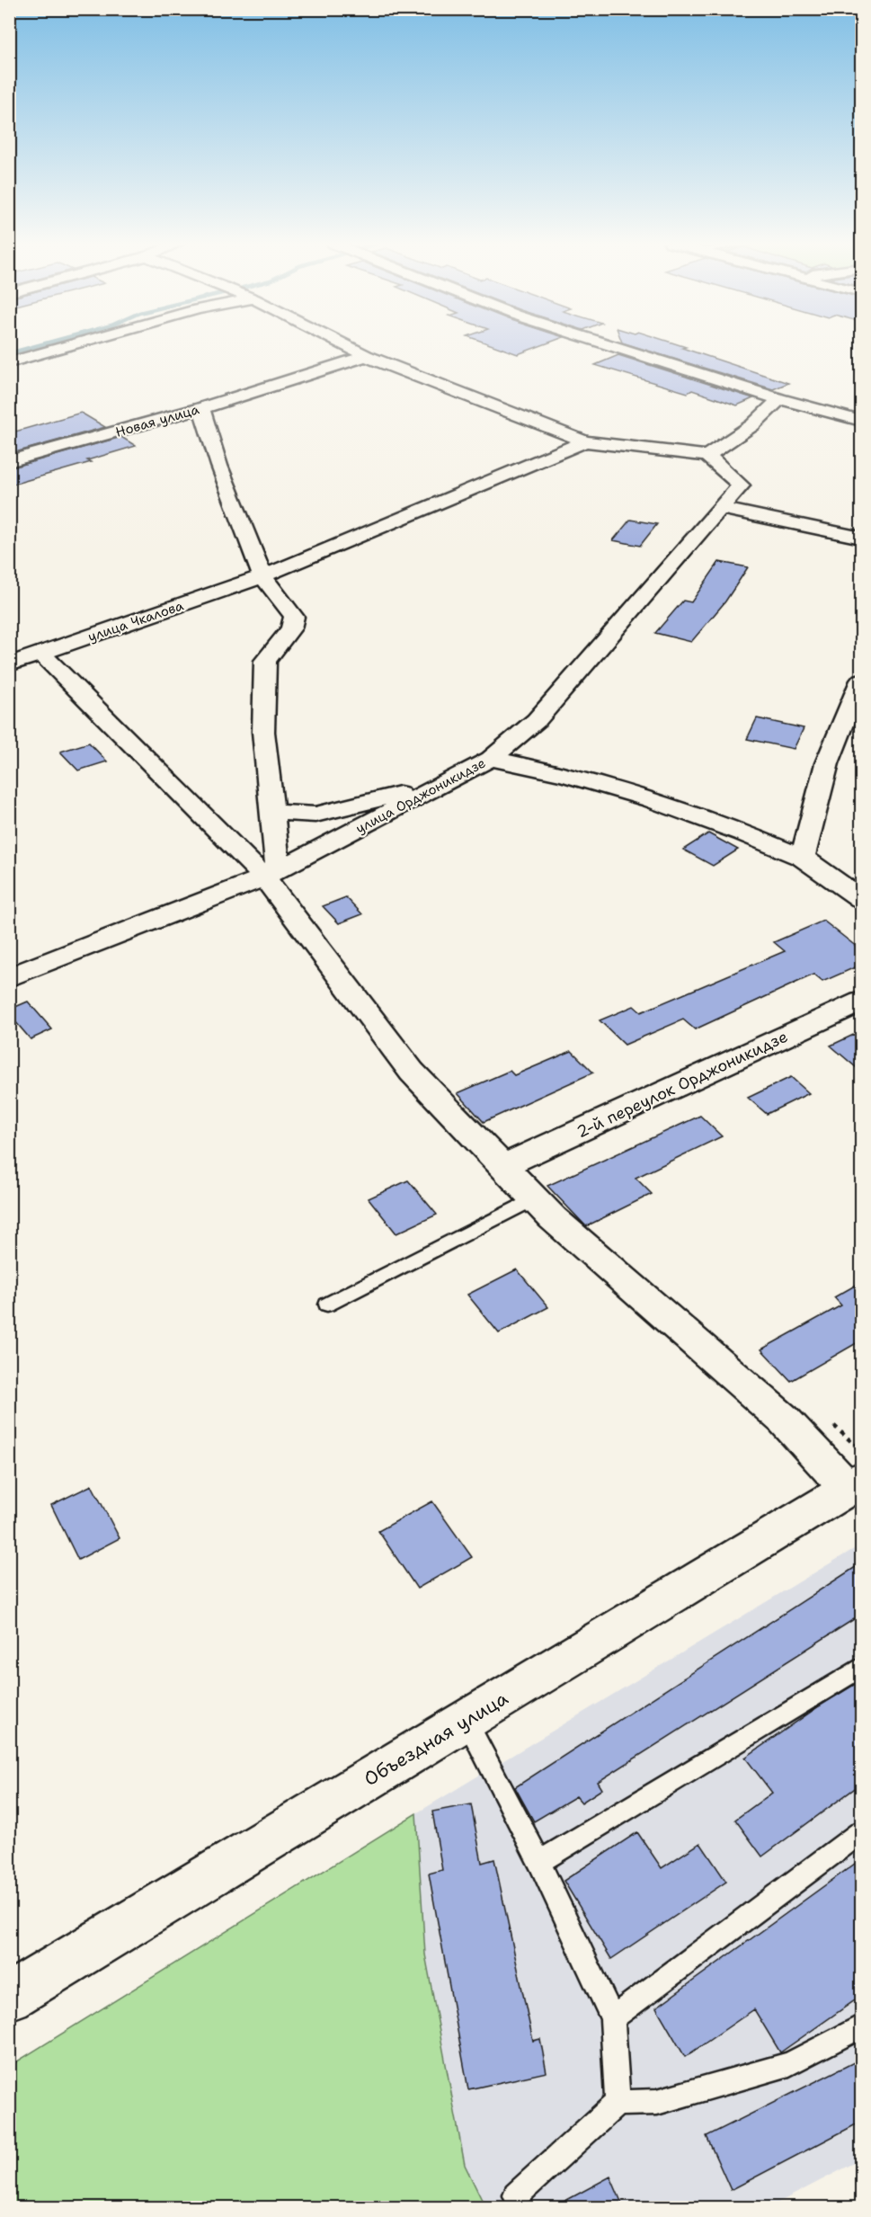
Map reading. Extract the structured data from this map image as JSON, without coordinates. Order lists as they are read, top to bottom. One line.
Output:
{"streets":{"street":["Новая улица","улица Чкалова","улица Орджоникидзе","2-й переулок Орджоникидзе","Объездная улица"]}}
